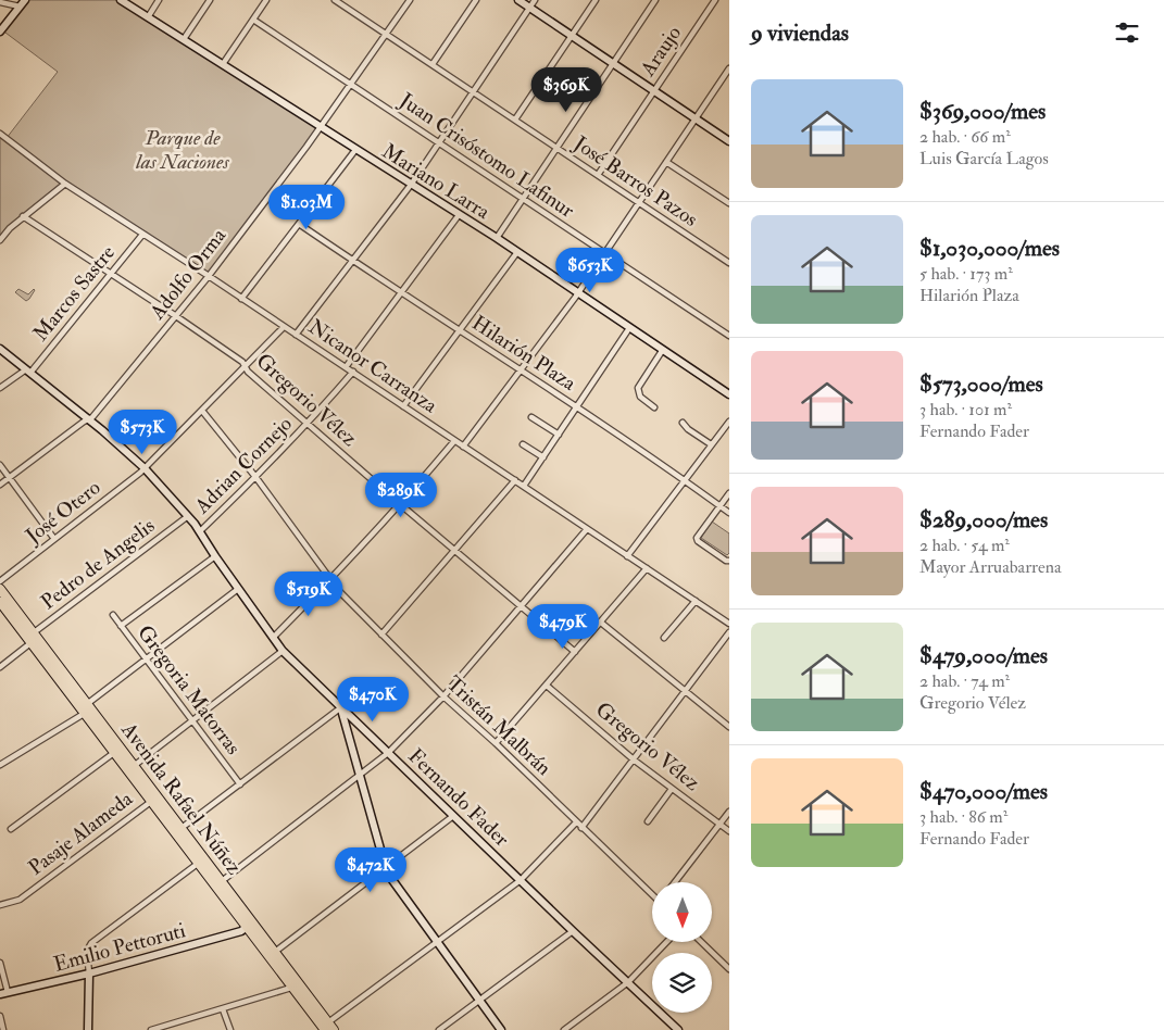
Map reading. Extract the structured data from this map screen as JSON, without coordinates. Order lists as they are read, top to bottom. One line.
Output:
{"streets":{"main road":["Mariano Larra","Fernando Fader","Avenida Rafael Núñez","Emilio Pettoruti"],"street":["Araujo","Juan Crisóstomo Lafinur","José Barros Pazos","Adolfo Orma","Marcos Sastre","Hilarión Plaza","Nicanor Carranza","Gregorio Vélez","Adrian Cornejo","José Otero","Pedro de Angelis","Gregoria Matorras","Tristán Malbrán","Pasaje Alameda"]},"crossings":[["Araujo","José Barros Pazos"],["Juan Crisóstomo Lafinur","Adolfo Orma"],["Mariano Larra","Adolfo Orma"],["José Barros Pazos","Adolfo Orma"],["Adolfo Orma","Nicanor Carranza"],["Adolfo Orma","Gregorio Vélez"],["Adolfo Orma","Fernando Fader"],["Marcos Sastre","Nicanor Carranza"],["Marcos Sastre","Gregorio Vélez"],["Marcos Sastre","Fernando Fader"],["Nicanor Carranza","Adrian Cornejo"],["Nicanor Carranza","José Otero"],["Gregorio Vélez","Adrian Cornejo"],["Gregorio Vélez","José Otero"],["Adrian Cornejo","Tristán Malbrán"],["Adrian Cornejo","Fernando Fader"],["José Otero","Tristán Malbrán"],["José Otero","Fernando Fader"],["Pedro de Angelis","Fernando Fader"],["Pedro de Angelis","Avenida Rafael Núñez"],["Avenida Rafael Núñez","Pasaje Alameda"],["Avenida Rafael Núñez","Emilio Pettoruti"]],"parks":["Parque de las Naciones"],"north":"bottom","page":{"heading":"9 viviendas","list":[{"name":"$369,000/mes","note":"2 hab. · 66 m² · Luis García Lagos"},{"name":"$1,030,000/mes","note":"5 hab. · 173 m² · Hilarión Plaza"},{"name":"$573,000/mes","note":"3 hab. · 101 m² · Fernando Fader"},{"name":"$289,000/mes","note":"2 hab. · 54 m² · Mayor Arruabarrena"},{"name":"$479,000/mes","note":"2 hab. · 74 m² · Gregorio Vélez"},{"name":"$470,000/mes","note":"3 hab. · 86 m² · Fernando Fader"}],"price":["$369K","$1.03M","$653K","$573K","$289K","$519K","$479K","$470K","$472K"]}}
